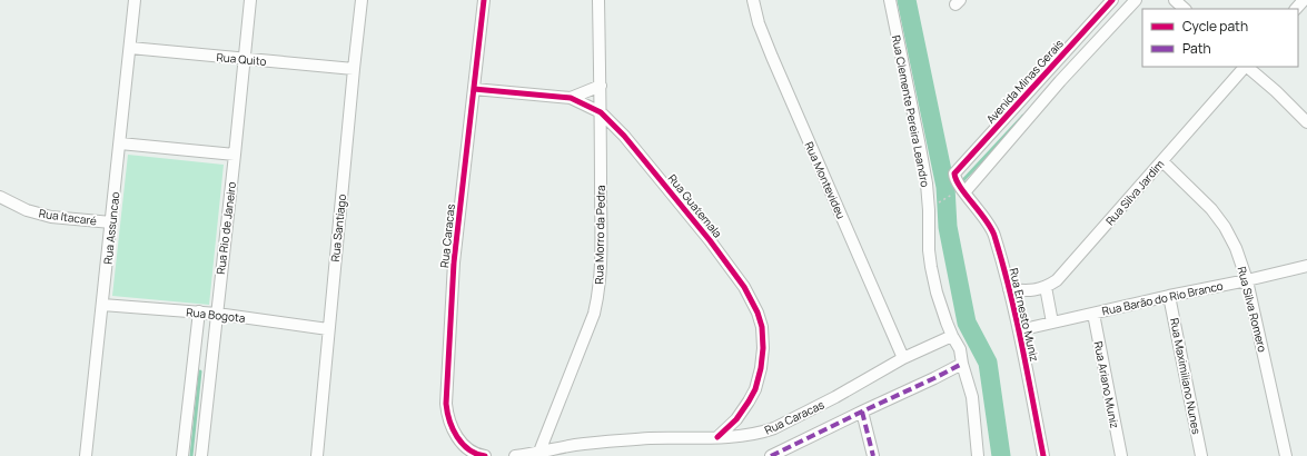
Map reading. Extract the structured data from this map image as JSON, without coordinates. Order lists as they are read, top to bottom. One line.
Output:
{"streets":{"street":["Rua Quito","Avenida Minas Gerais","Rua Clemente Pereira Leandro","Rua Montevideu","Rua Silva Jardim","Rua Guatemala","Rua Itacaré","Rua Assuncao","Rua Rio de Janeiro","Rua Santiago","Rua Morro da Pedra","Rua Caracas","Rua Barão do Rio Branco","Rua Silva Romero","Rua Bogota","Rua Ernesto Muniz","Rua Maximiliano Nunes","Rua Ariano Muniz"]},"crossings":[["Rua Quito","Rua Assuncao"],["Rua Quito","Rua Rio de Janeiro"],["Rua Quito","Rua Santiago"],["Avenida Minas Gerais","Rua Ernesto Muniz"],["Rua Clemente Pereira Leandro","Rua Caracas"],["Rua Montevideu","Rua Caracas"],["Rua Silva Jardim","Rua Silva Romero"],["Rua Silva Jardim","Rua Ernesto Muniz"],["Rua Guatemala","Rua Morro da Pedra"],["Rua Guatemala","Rua Caracas"],["Rua Itacaré","Rua Assuncao"],["Rua Assuncao","Rua Bogota"],["Rua Rio de Janeiro","Rua Bogota"],["Rua Santiago","Rua Bogota"],["Rua Morro da Pedra","Rua Caracas"],["Rua Barão do Rio Branco","Rua Silva Romero"],["Rua Barão do Rio Branco","Rua Ernesto Muniz"],["Rua Barão do Rio Branco","Rua Maximiliano Nunes"],["Rua Barão do Rio Branco","Rua Ariano Muniz"]],"legend":["Cycle path","Path"]}
